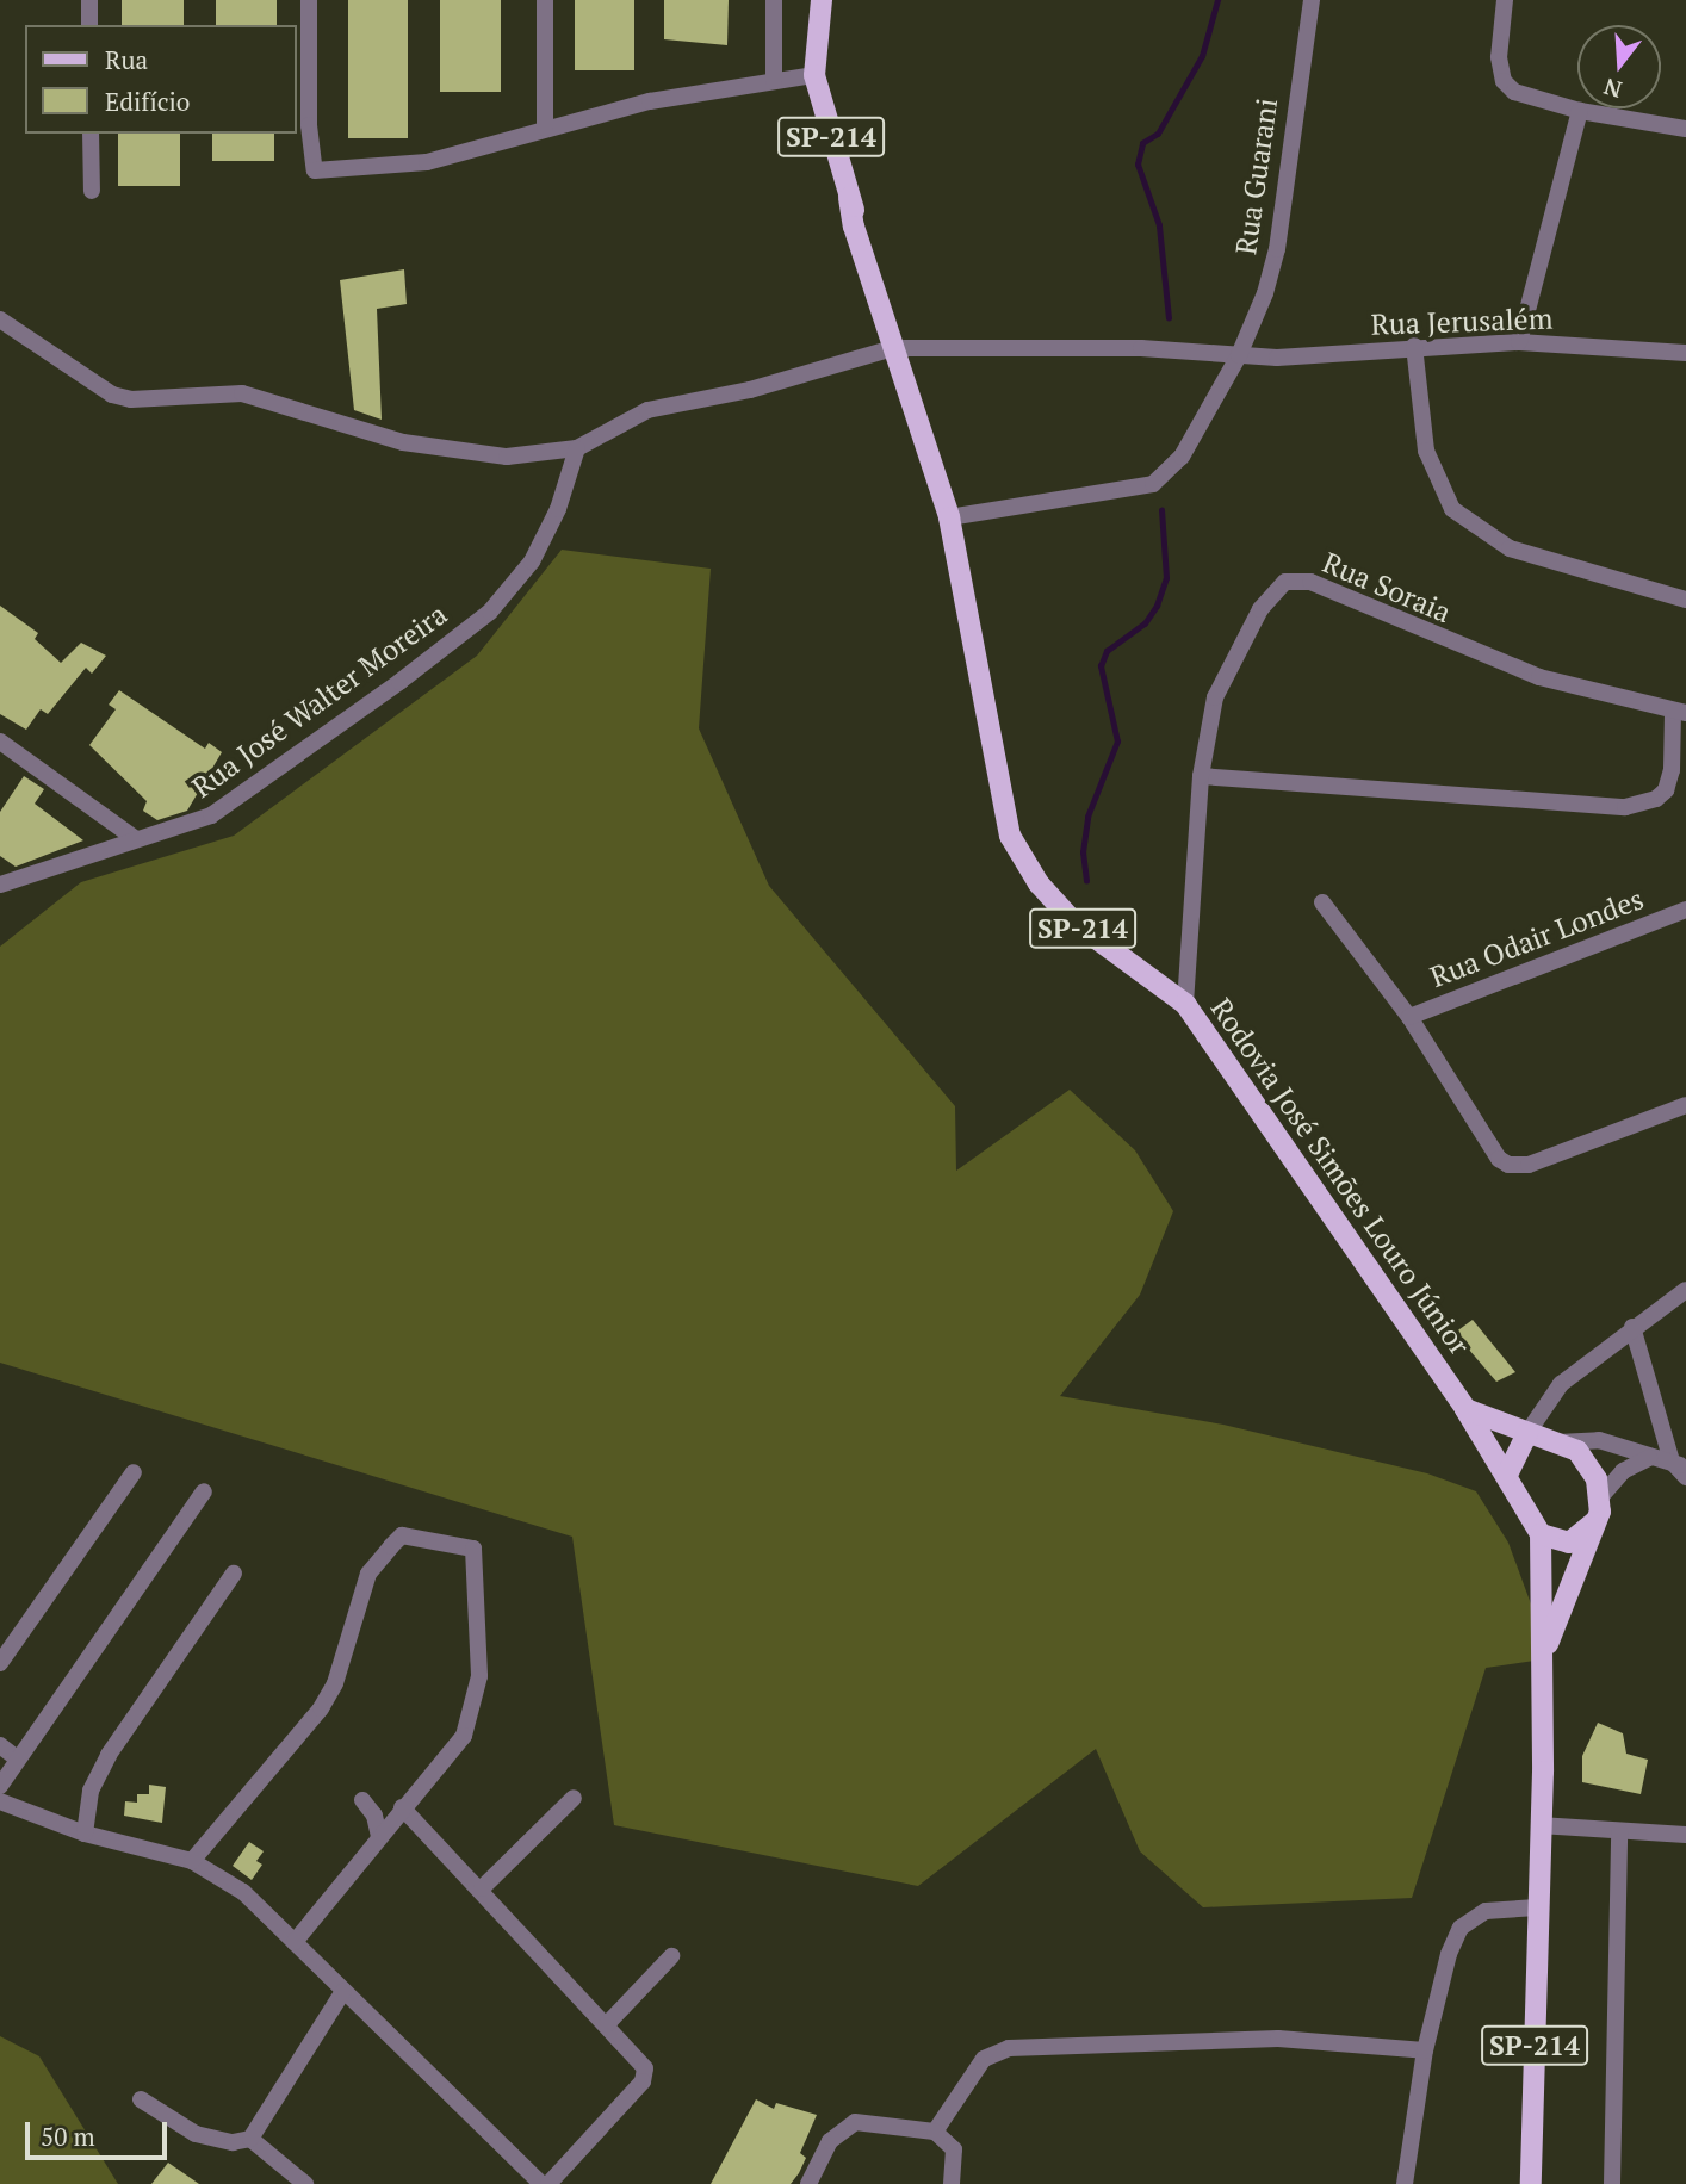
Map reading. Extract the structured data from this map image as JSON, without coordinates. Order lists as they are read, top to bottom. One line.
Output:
{"streets":{"main road":["SP-214","Rodovia José Simões Louro Júnior"],"street":["Rua Guarani","Rua Jerusalém","Rua Soraia","Rua José Walter Moreira","Rua Odair Londes"]},"crossings":[["Rua Guarani","Rua Jerusalém"],["Rua Jerusalém","Rua José Walter Moreira"],["Rua Jerusalém","Rodovia José Simões Louro Júnior"],["Rua Soraia","Rodovia José Simões Louro Júnior"]],"legend":["Rua","Edifício"],"scale_bar":"50 m","north":"bottom"}
